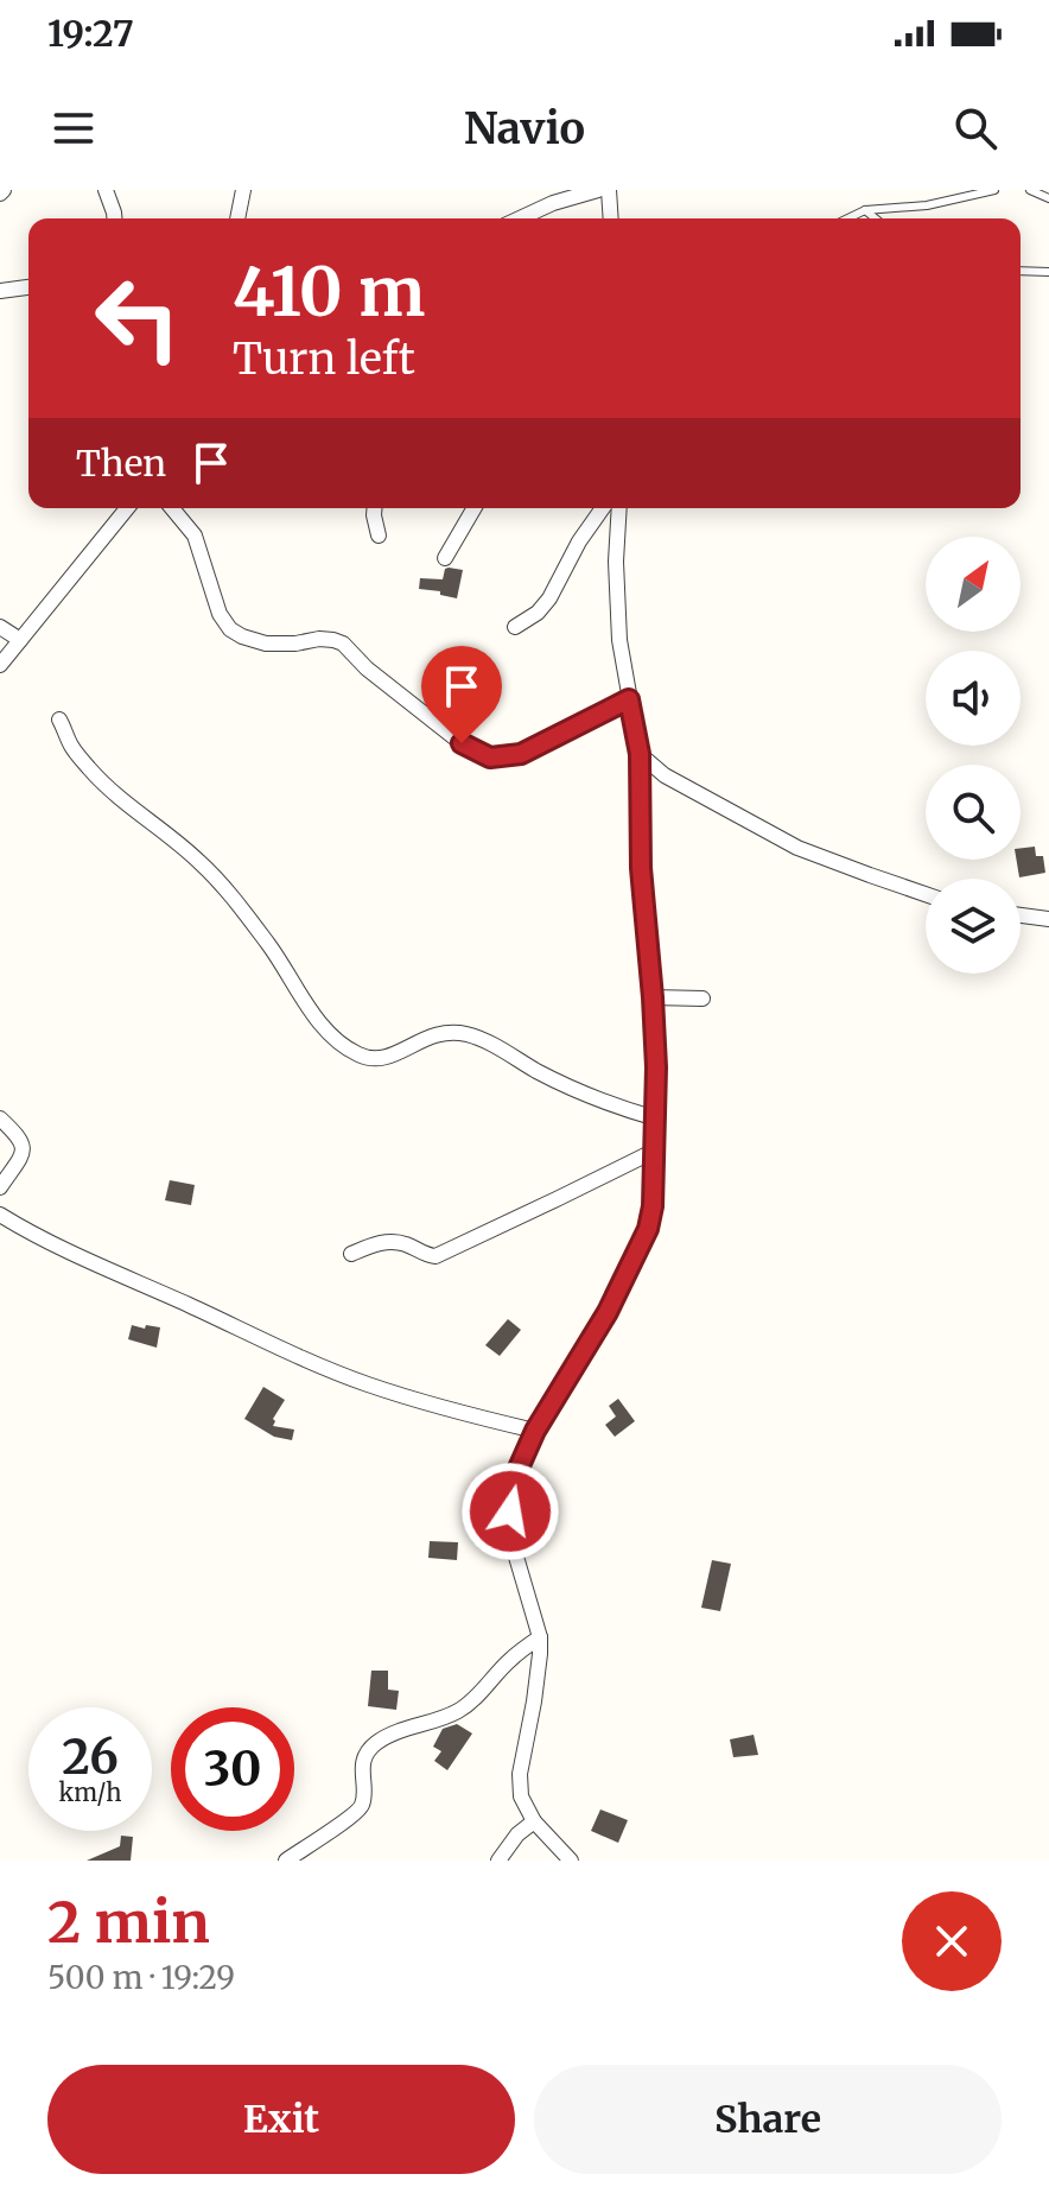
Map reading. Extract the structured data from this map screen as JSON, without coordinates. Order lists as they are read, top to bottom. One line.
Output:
{"north":"top right","page":{"status":"19:27","header":"Navio","turn":["410 m","Turn left"],"then":"Then","speed":"26 km/h","limit":"30","heading":["2 min","500 m · 19:29"],"buttons":["Exit","Share"]}}
